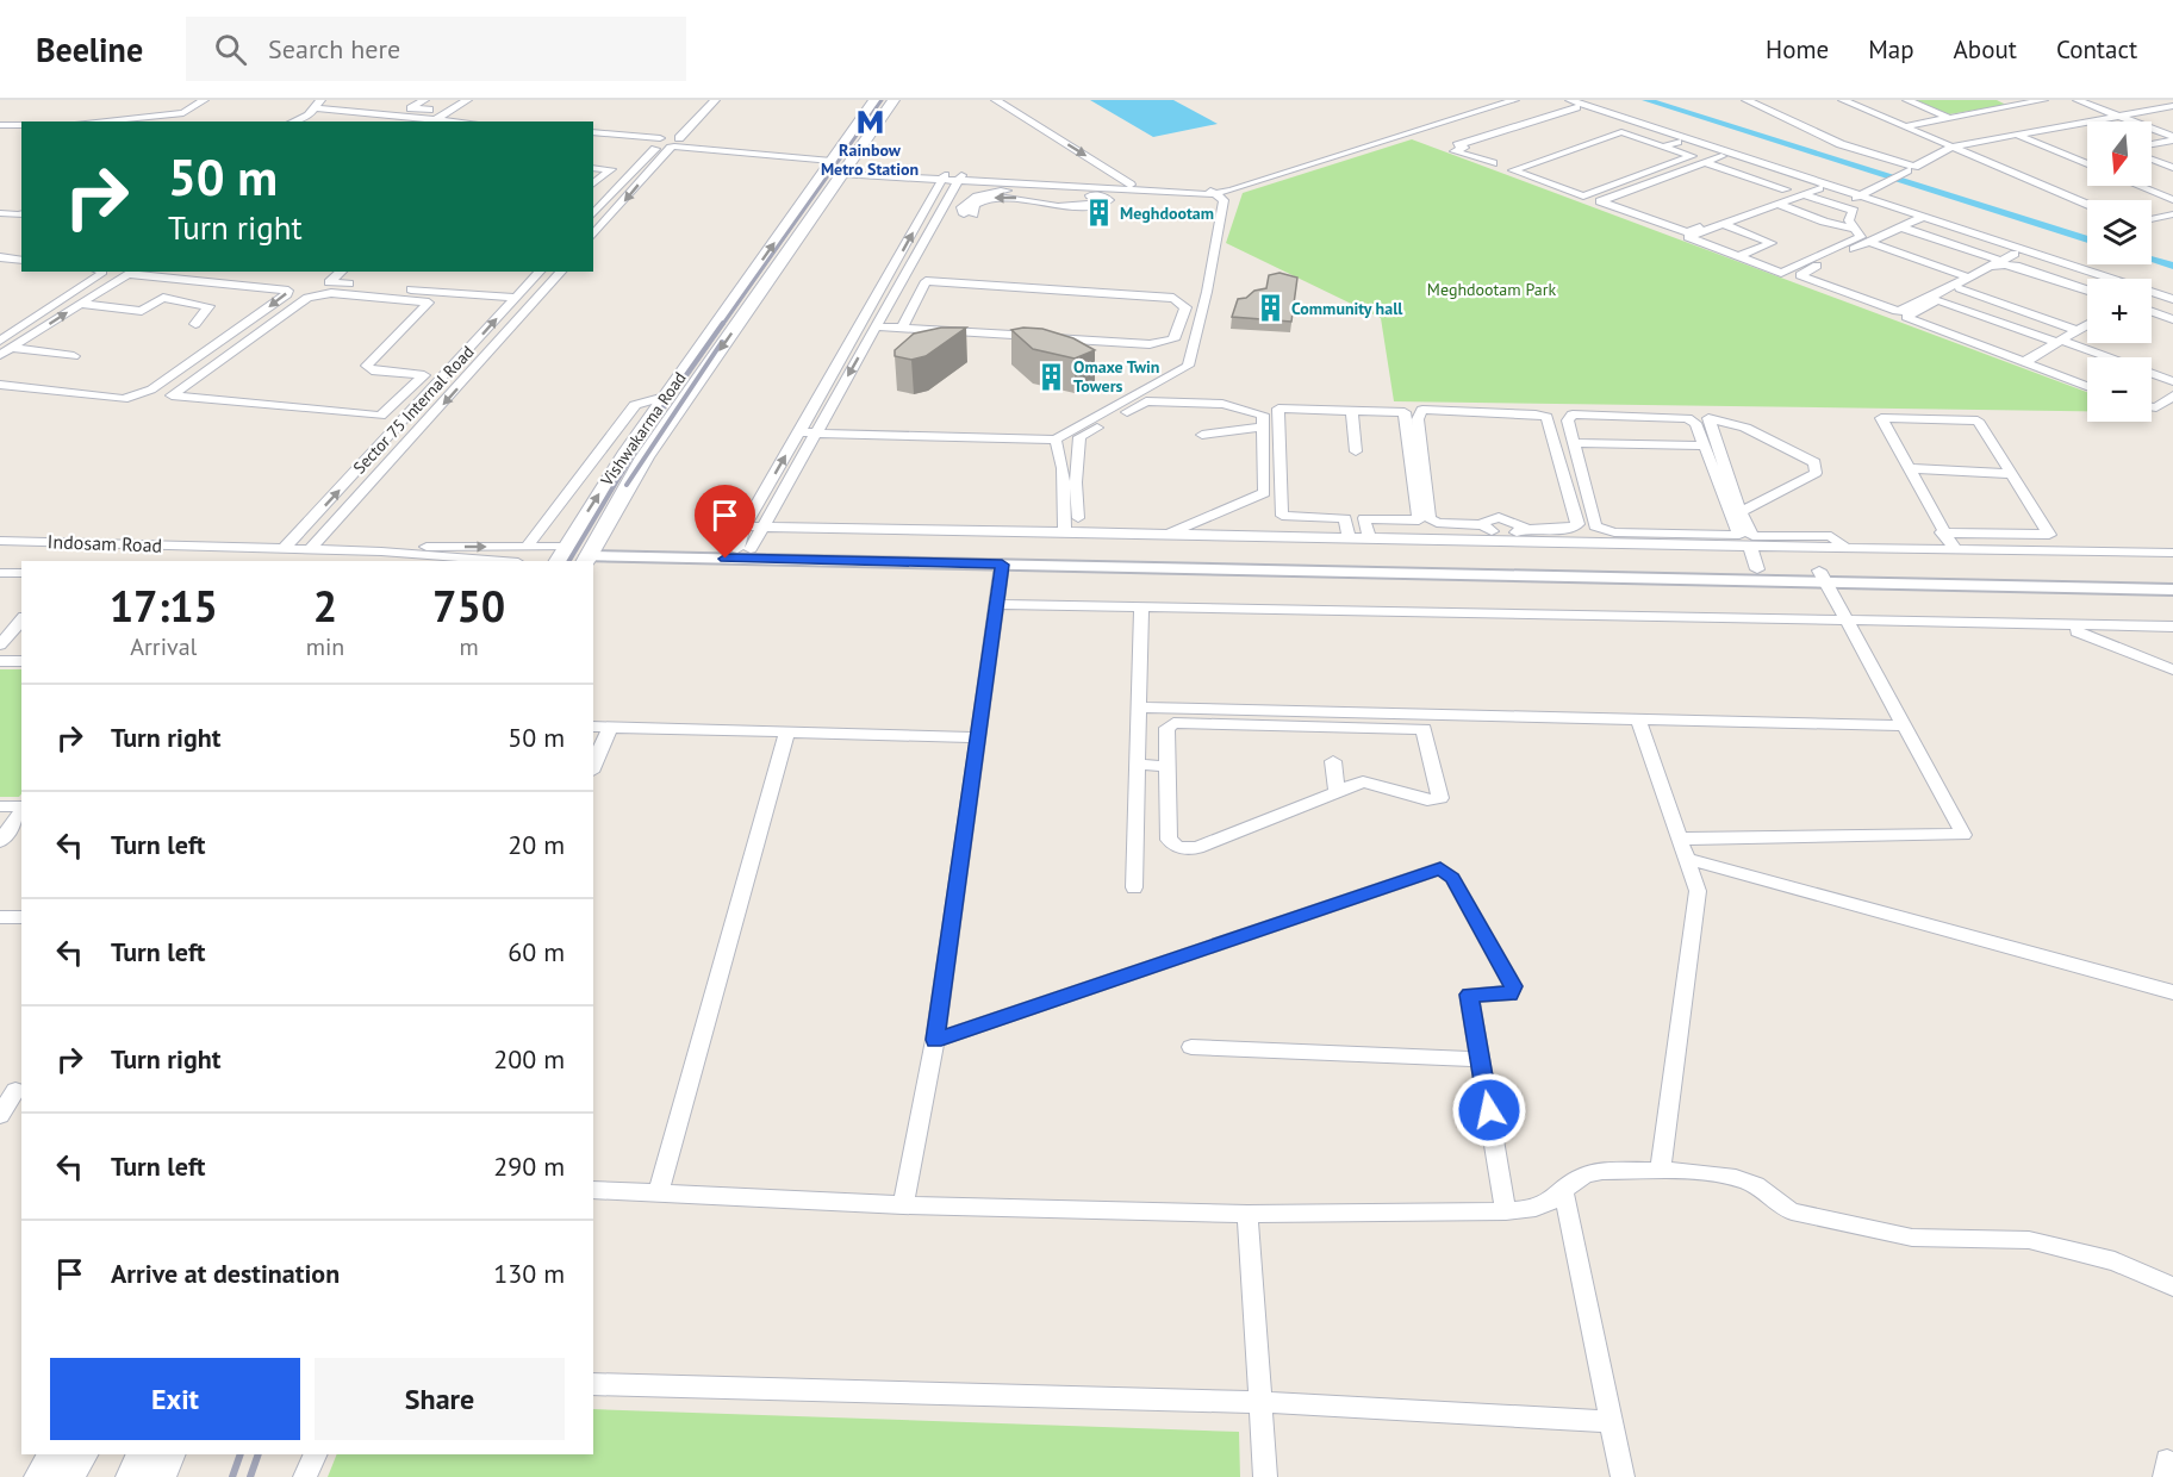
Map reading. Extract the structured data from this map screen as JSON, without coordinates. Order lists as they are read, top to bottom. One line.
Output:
{"streets":{"main road":["Vishwakarma Road"],"street":["Sector 75 Internal Road","Indosam Road"]},"crossings":[["Sector 75 Internal Road","Indosam Road"],["Vishwakarma Road","Indosam Road"]],"parks":["Meghdootam Park"],"places":{"metro station":["Rainbow Metro Station"],"building":["Meghdootam","Community hall","Omaxe Twin Towers"]},"north":"bottom","page":{"header":"Beeline","search":"Search here","nav":["Home","Map","About","Contact"],"map_buttons":["+","−"],"turn":["50 m","Turn right"],"eta":["17:15","Arrival","2","min","750","m"],"list":[{"name":"Turn right","value":"50 m"},{"name":"Turn left","value":"20 m"},{"name":"Turn left","value":"60 m"},{"name":"Turn right","value":"200 m"},{"name":"Turn left","value":"290 m"},{"name":"Arrive at destination","value":"130 m"}],"buttons":["Exit","Share"]}}
